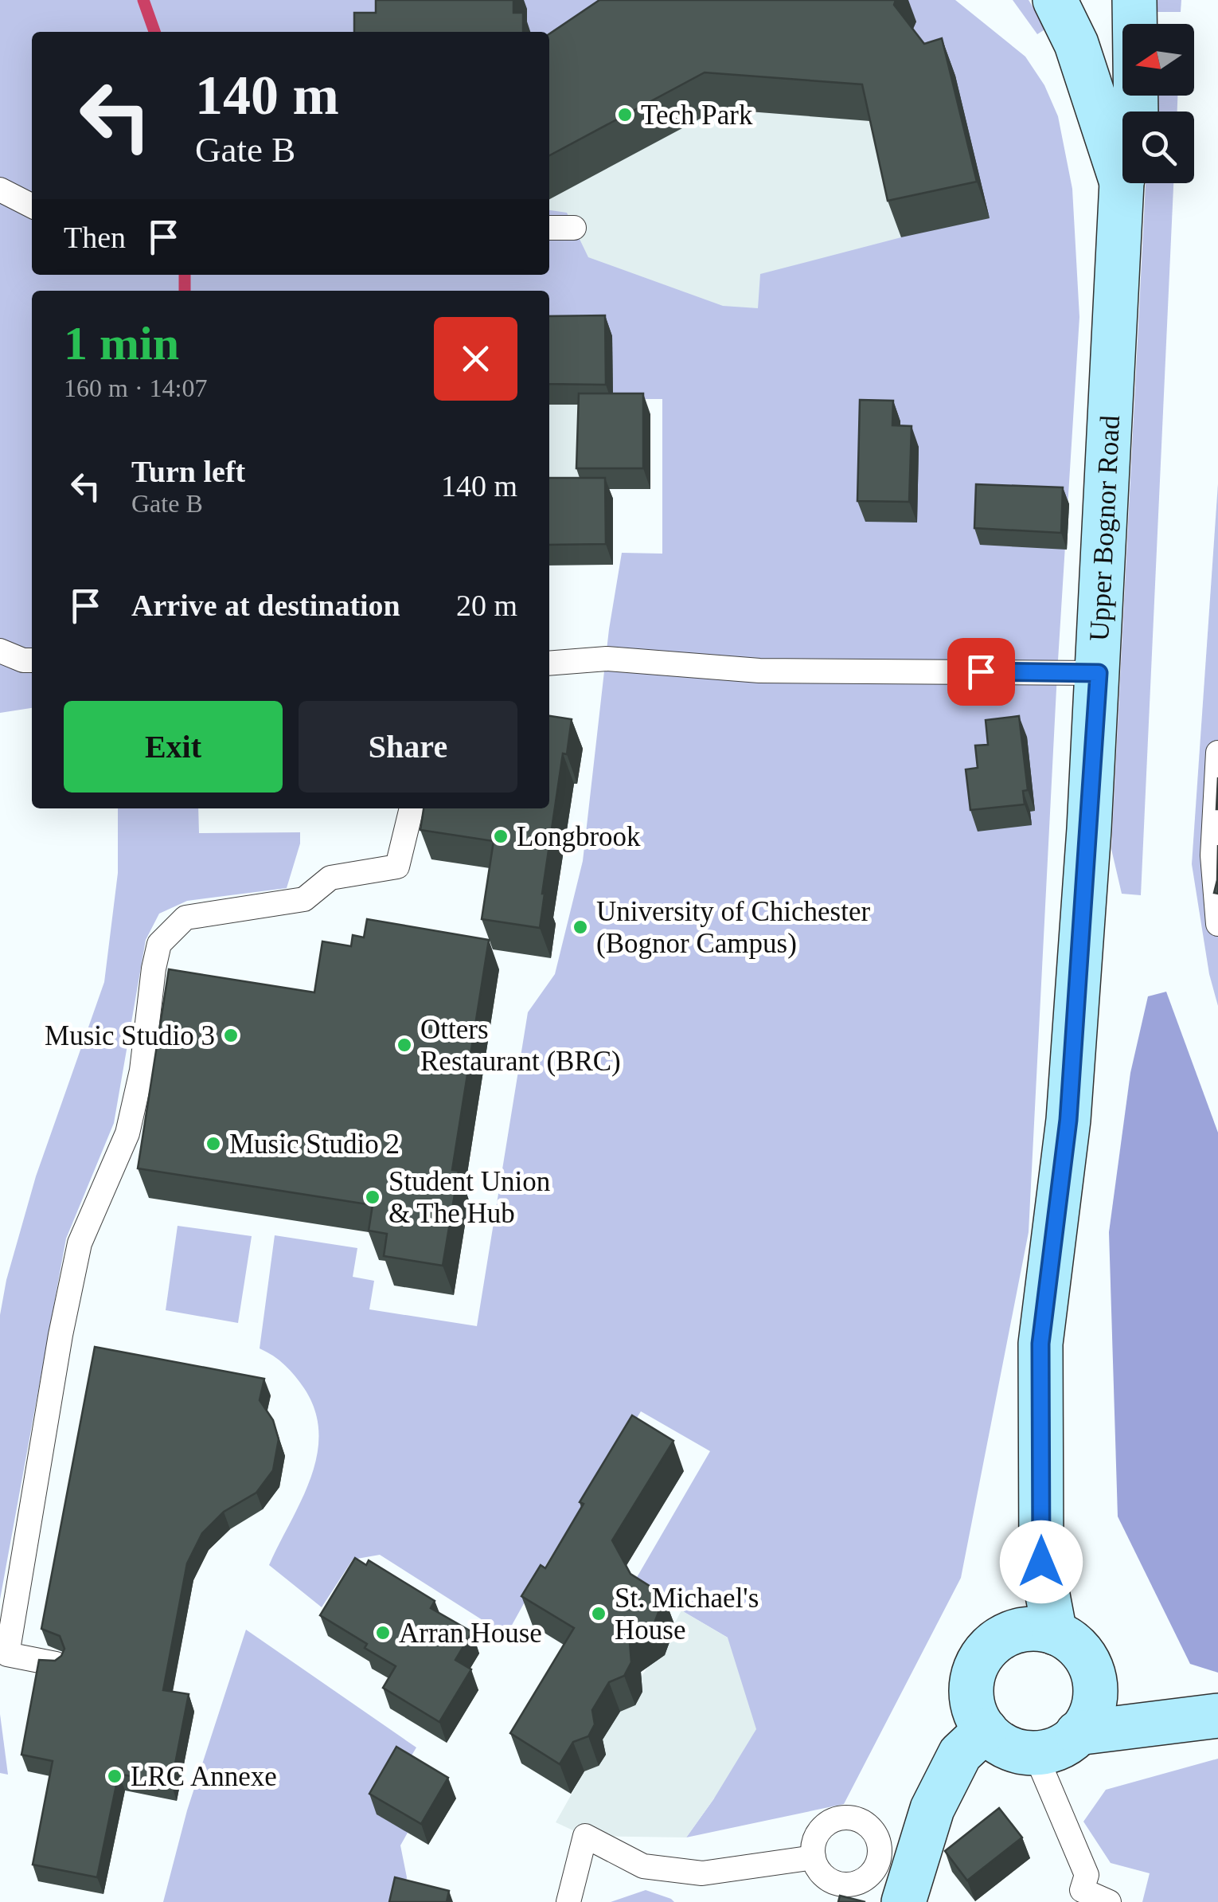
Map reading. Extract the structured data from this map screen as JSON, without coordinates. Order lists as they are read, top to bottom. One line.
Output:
{"streets":{"main road":["Upper Bognor Road"]},"places":["Tech Park","Longbrook","University of Chichester (Bognor Campus)","Music Studio 3","Otters Restaurant (BRC)","Music Studio 2","Student Union & The Hub","St. Michael's House","Arran House","LRC Annexe"],"north":"left","page":{"turn":["140 m","Gate B"],"then":"Then","heading":["1 min","160 m · 14:07"],"list":[{"name":"Turn left","note":"Gate B","value":"140 m"},{"name":"Arrive at destination","value":"20 m"}],"buttons":["Exit","Share"]}}
